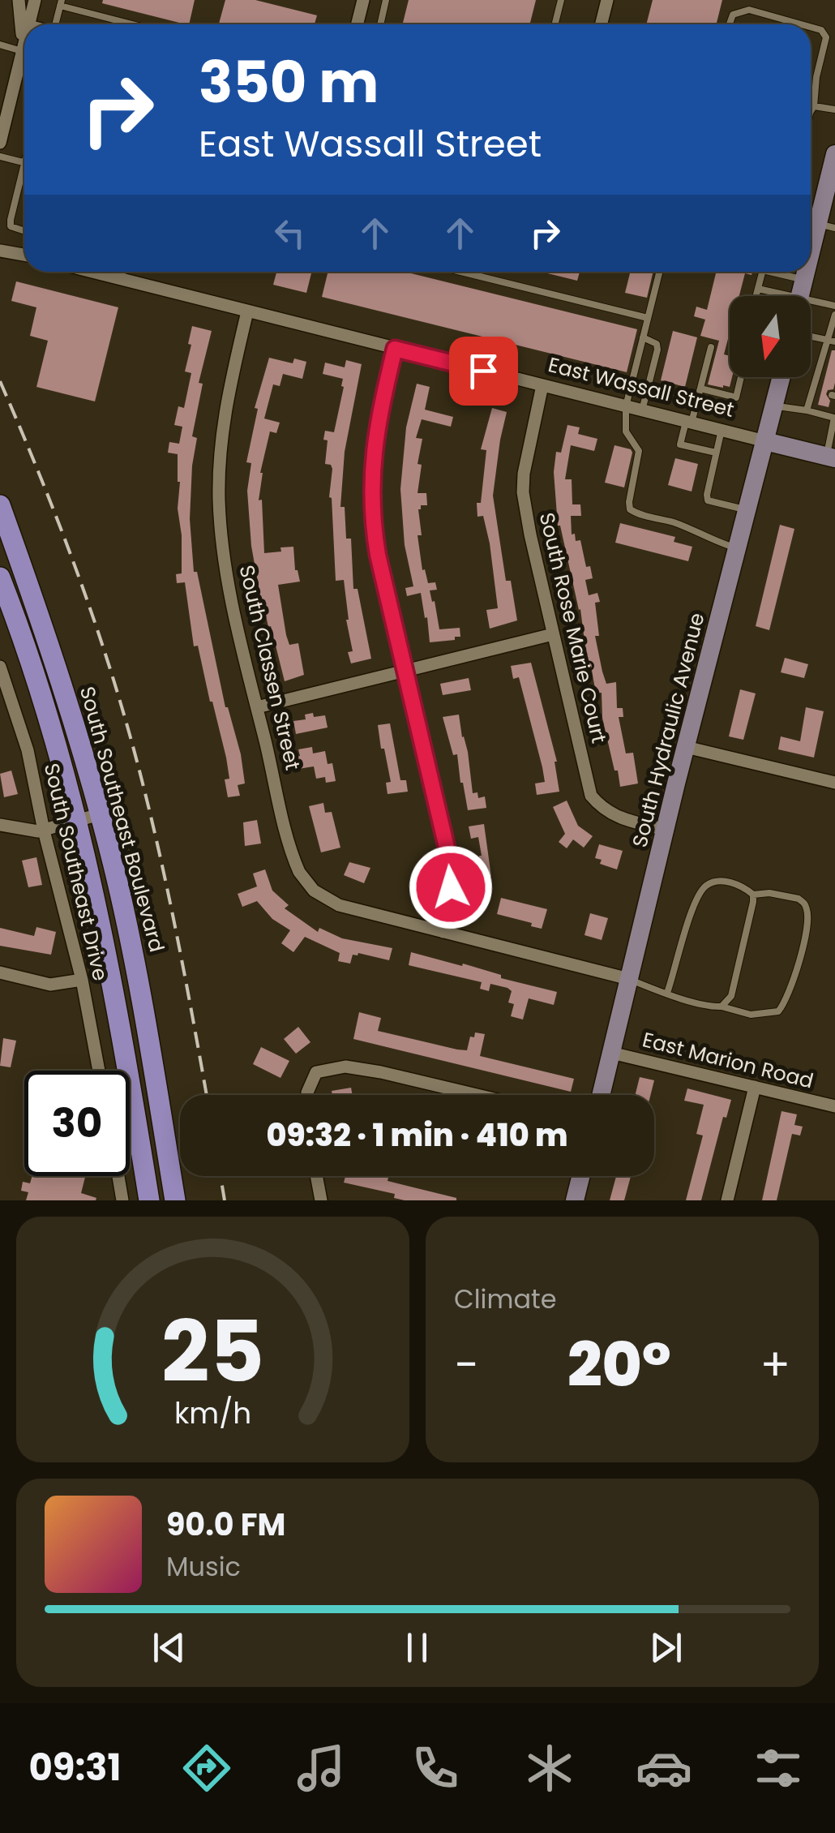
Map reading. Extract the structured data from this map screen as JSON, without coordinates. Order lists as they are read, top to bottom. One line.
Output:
{"streets":{"main road":["South Southeast Boulevard"],"street":["East Wassall Street","South Rose Marie Court","South Classen Street","South Hydraulic Avenue","South Southeast Drive","East Marion Road"]},"crossings":[["East Wassall Street","South Rose Marie Court"],["East Wassall Street","South Classen Street"],["East Wassall Street","South Hydraulic Avenue"],["South Rose Marie Court","South Hydraulic Avenue"],["South Classen Street","South Hydraulic Avenue"],["South Hydraulic Avenue","East Marion Road"]],"north":"bottom","page":{"turn":["350 m","East Wassall Street"],"limit":"30","trip":"09:32 · 1 min · 410 m","tile":"Climate","heat":["−","20°","+"],"song":["90.0 FM","Music"],"tabs":"09:31","gauge":["25","km/h"]}}
